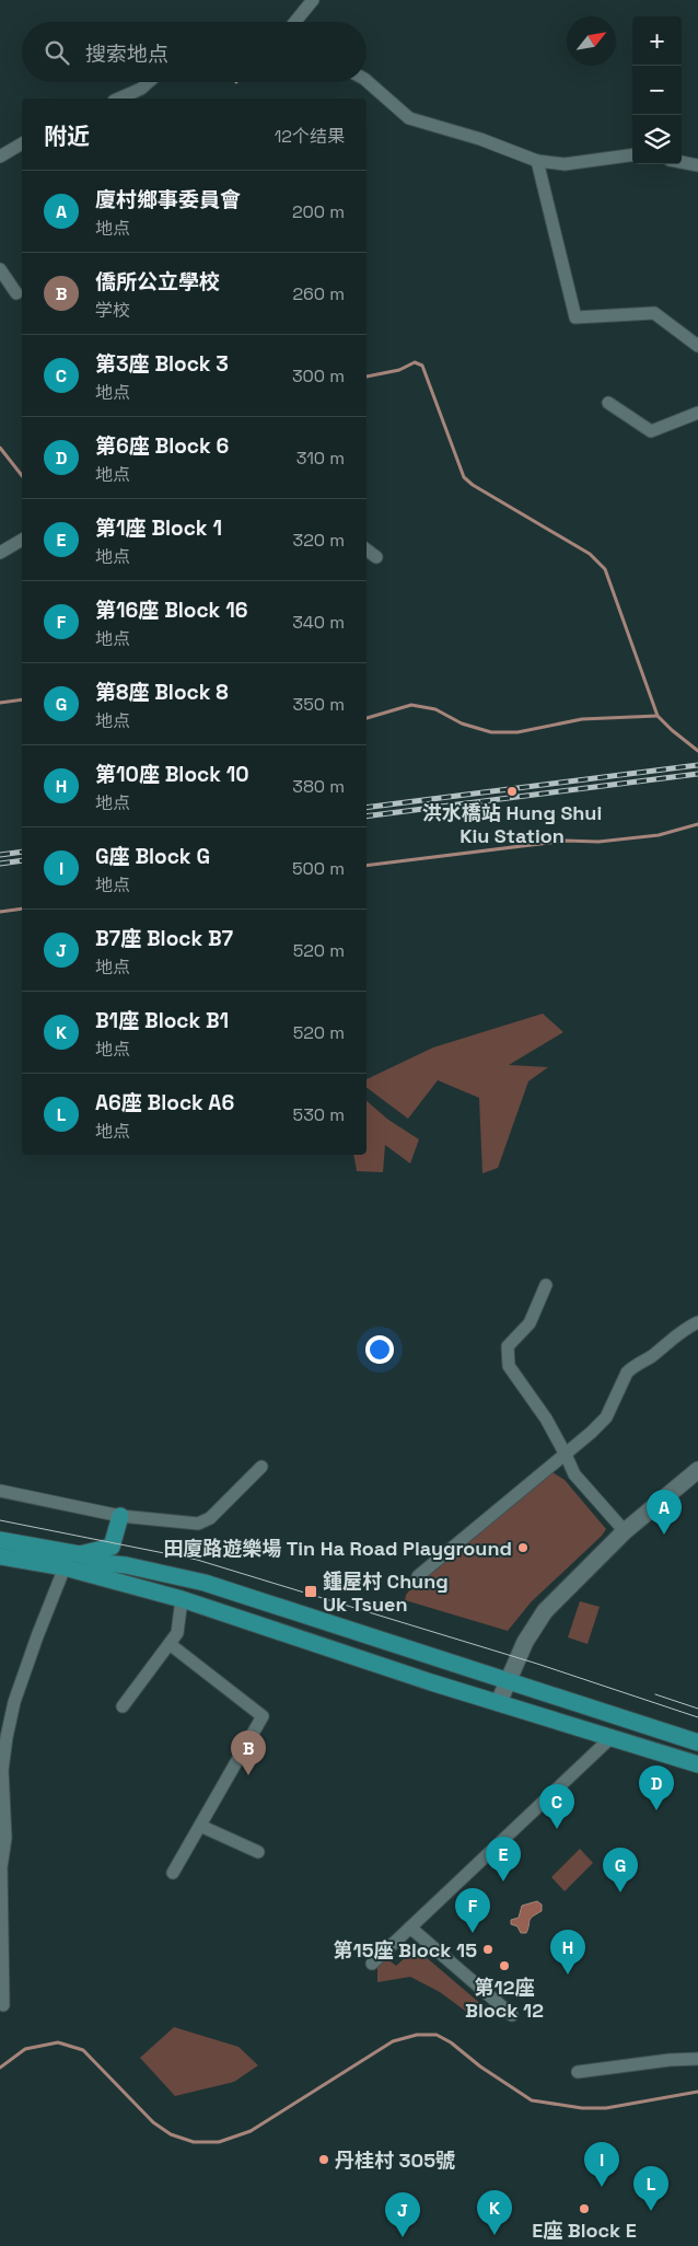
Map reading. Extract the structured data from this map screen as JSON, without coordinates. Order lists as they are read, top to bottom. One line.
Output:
{"places":{"other":["洪水橋站 Hung Shui Kiu Station","田廈路遊樂場 Tin Ha Road Playground","第15座 Block 15","第12座 Block 12","丹桂村 305號","E座 Block E"],"transit":["鍾屋村 Chung Uk Tsuen"]},"north":"top right","page":{"map_buttons":["+","−"],"search":"搜索地点","heading":["附近","12个结果"],"list":[{"mark":"A","name":"廈村鄉事委員會","note":"地点","value":"200 m"},{"mark":"B","name":"僑所公立學校","note":"学校","value":"260 m"},{"mark":"C","name":"第3座 Block 3","note":"地点","value":"300 m"},{"mark":"D","name":"第6座 Block 6","note":"地点","value":"310 m"},{"mark":"E","name":"第1座 Block 1","note":"地点","value":"320 m"},{"mark":"F","name":"第16座 Block 16","note":"地点","value":"340 m"},{"mark":"G","name":"第8座 Block 8","note":"地点","value":"350 m"},{"mark":"H","name":"第10座 Block 10","note":"地点","value":"380 m"},{"mark":"I","name":"G座 Block G","note":"地点","value":"500 m"},{"mark":"J","name":"B7座 Block B7","note":"地点","value":"520 m"},{"mark":"K","name":"B1座 Block B1","note":"地点","value":"520 m"},{"mark":"L","name":"A6座 Block A6","note":"地点","value":"530 m"}],"pins":["A","B","D","C","E","G","F","H","I","L","K","J"]}}
